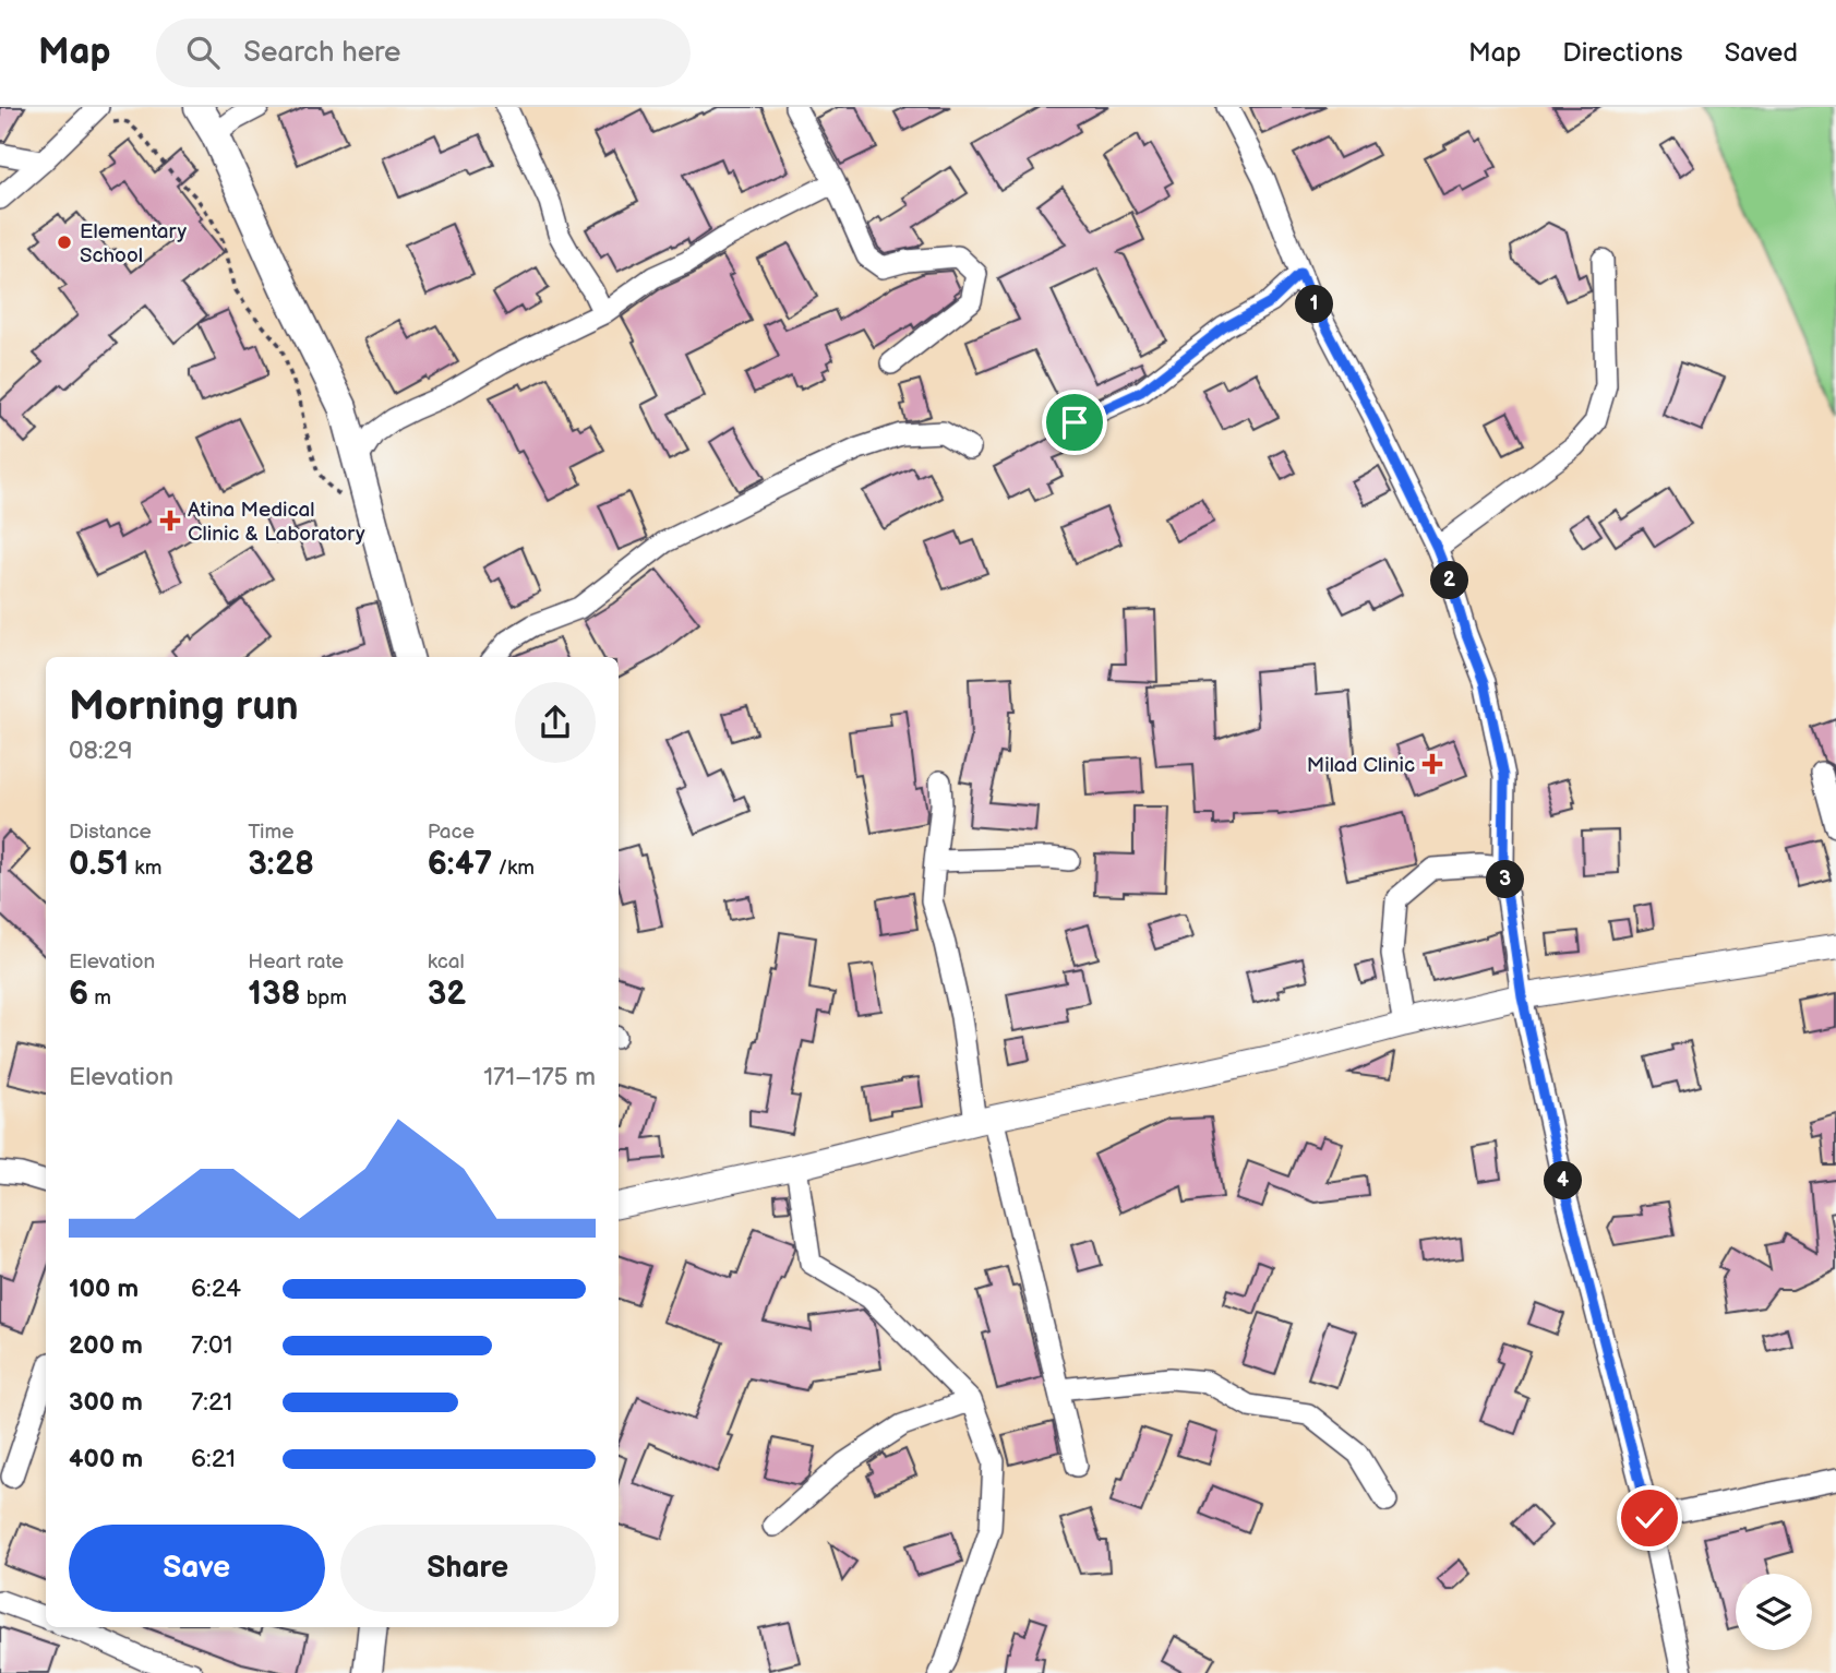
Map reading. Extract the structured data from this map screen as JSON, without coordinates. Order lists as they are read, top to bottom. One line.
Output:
{"places":{"other":["Elementary School"],"health":["Atina Medical Clinic & Laboratory","Milad Clinic"]},"page":{"header":"Map","search":"Search here","nav":["Map","Directions","Saved"],"pins":["1","2","3","4"],"heading":["Morning run","08:29"],"stats":[["Distance","0.51 km"],["Time","3:28"],["Pace","6:47 /km"],["Elevation","6 m"],["Heart rate","138 bpm"],["kcal","32"]],"chart":["Elevation","171–175 m"],"list":[{"name":"100 m","note":"6:24"},{"name":"200 m","note":"7:01"},{"name":"300 m","note":"7:21"},{"name":"400 m","note":"6:21"}],"buttons":["Save","Share"]}}
